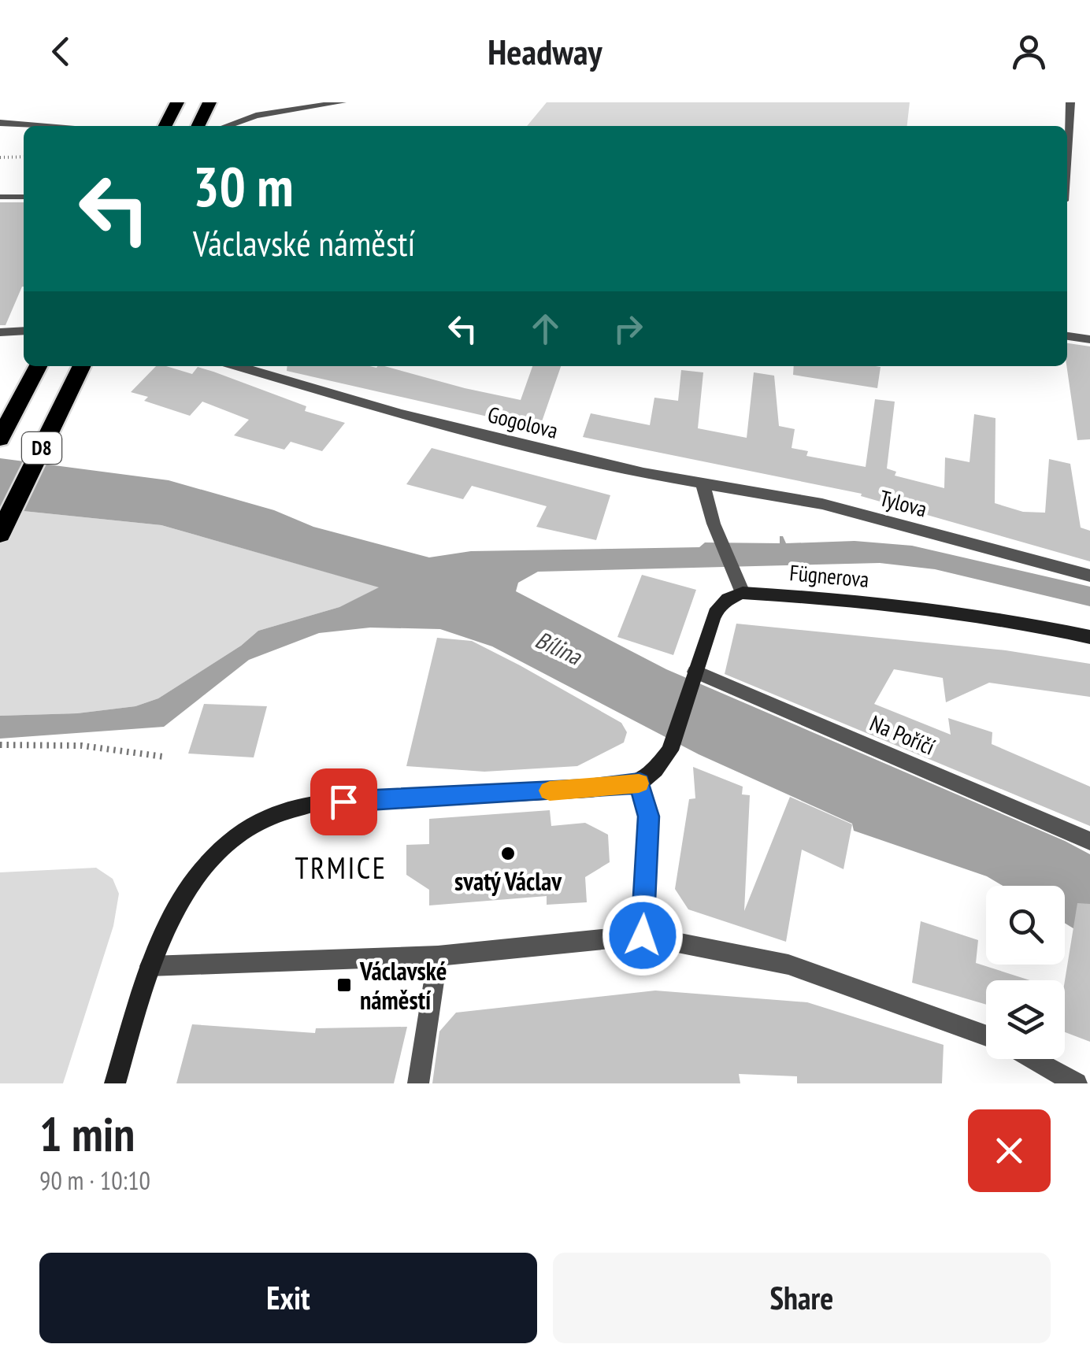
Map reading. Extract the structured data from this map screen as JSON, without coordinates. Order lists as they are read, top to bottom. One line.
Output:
{"streets":{"highway":["D8"],"main road":["Fügnerova"],"street":["Gogolova","Tylova","Na Poříčí"]},"crossings":[["Gogolova","Tylova"]],"districts":["TRMICE"],"water":["Bílina"],"places":{"other":["svatý Václav"],"transit":["Václavské náměstí"]},"page":{"header":"Headway","turn":["30 m","Václavské náměstí"],"heading":["1 min","90 m · 10:10"],"buttons":["Exit","Share"]}}
